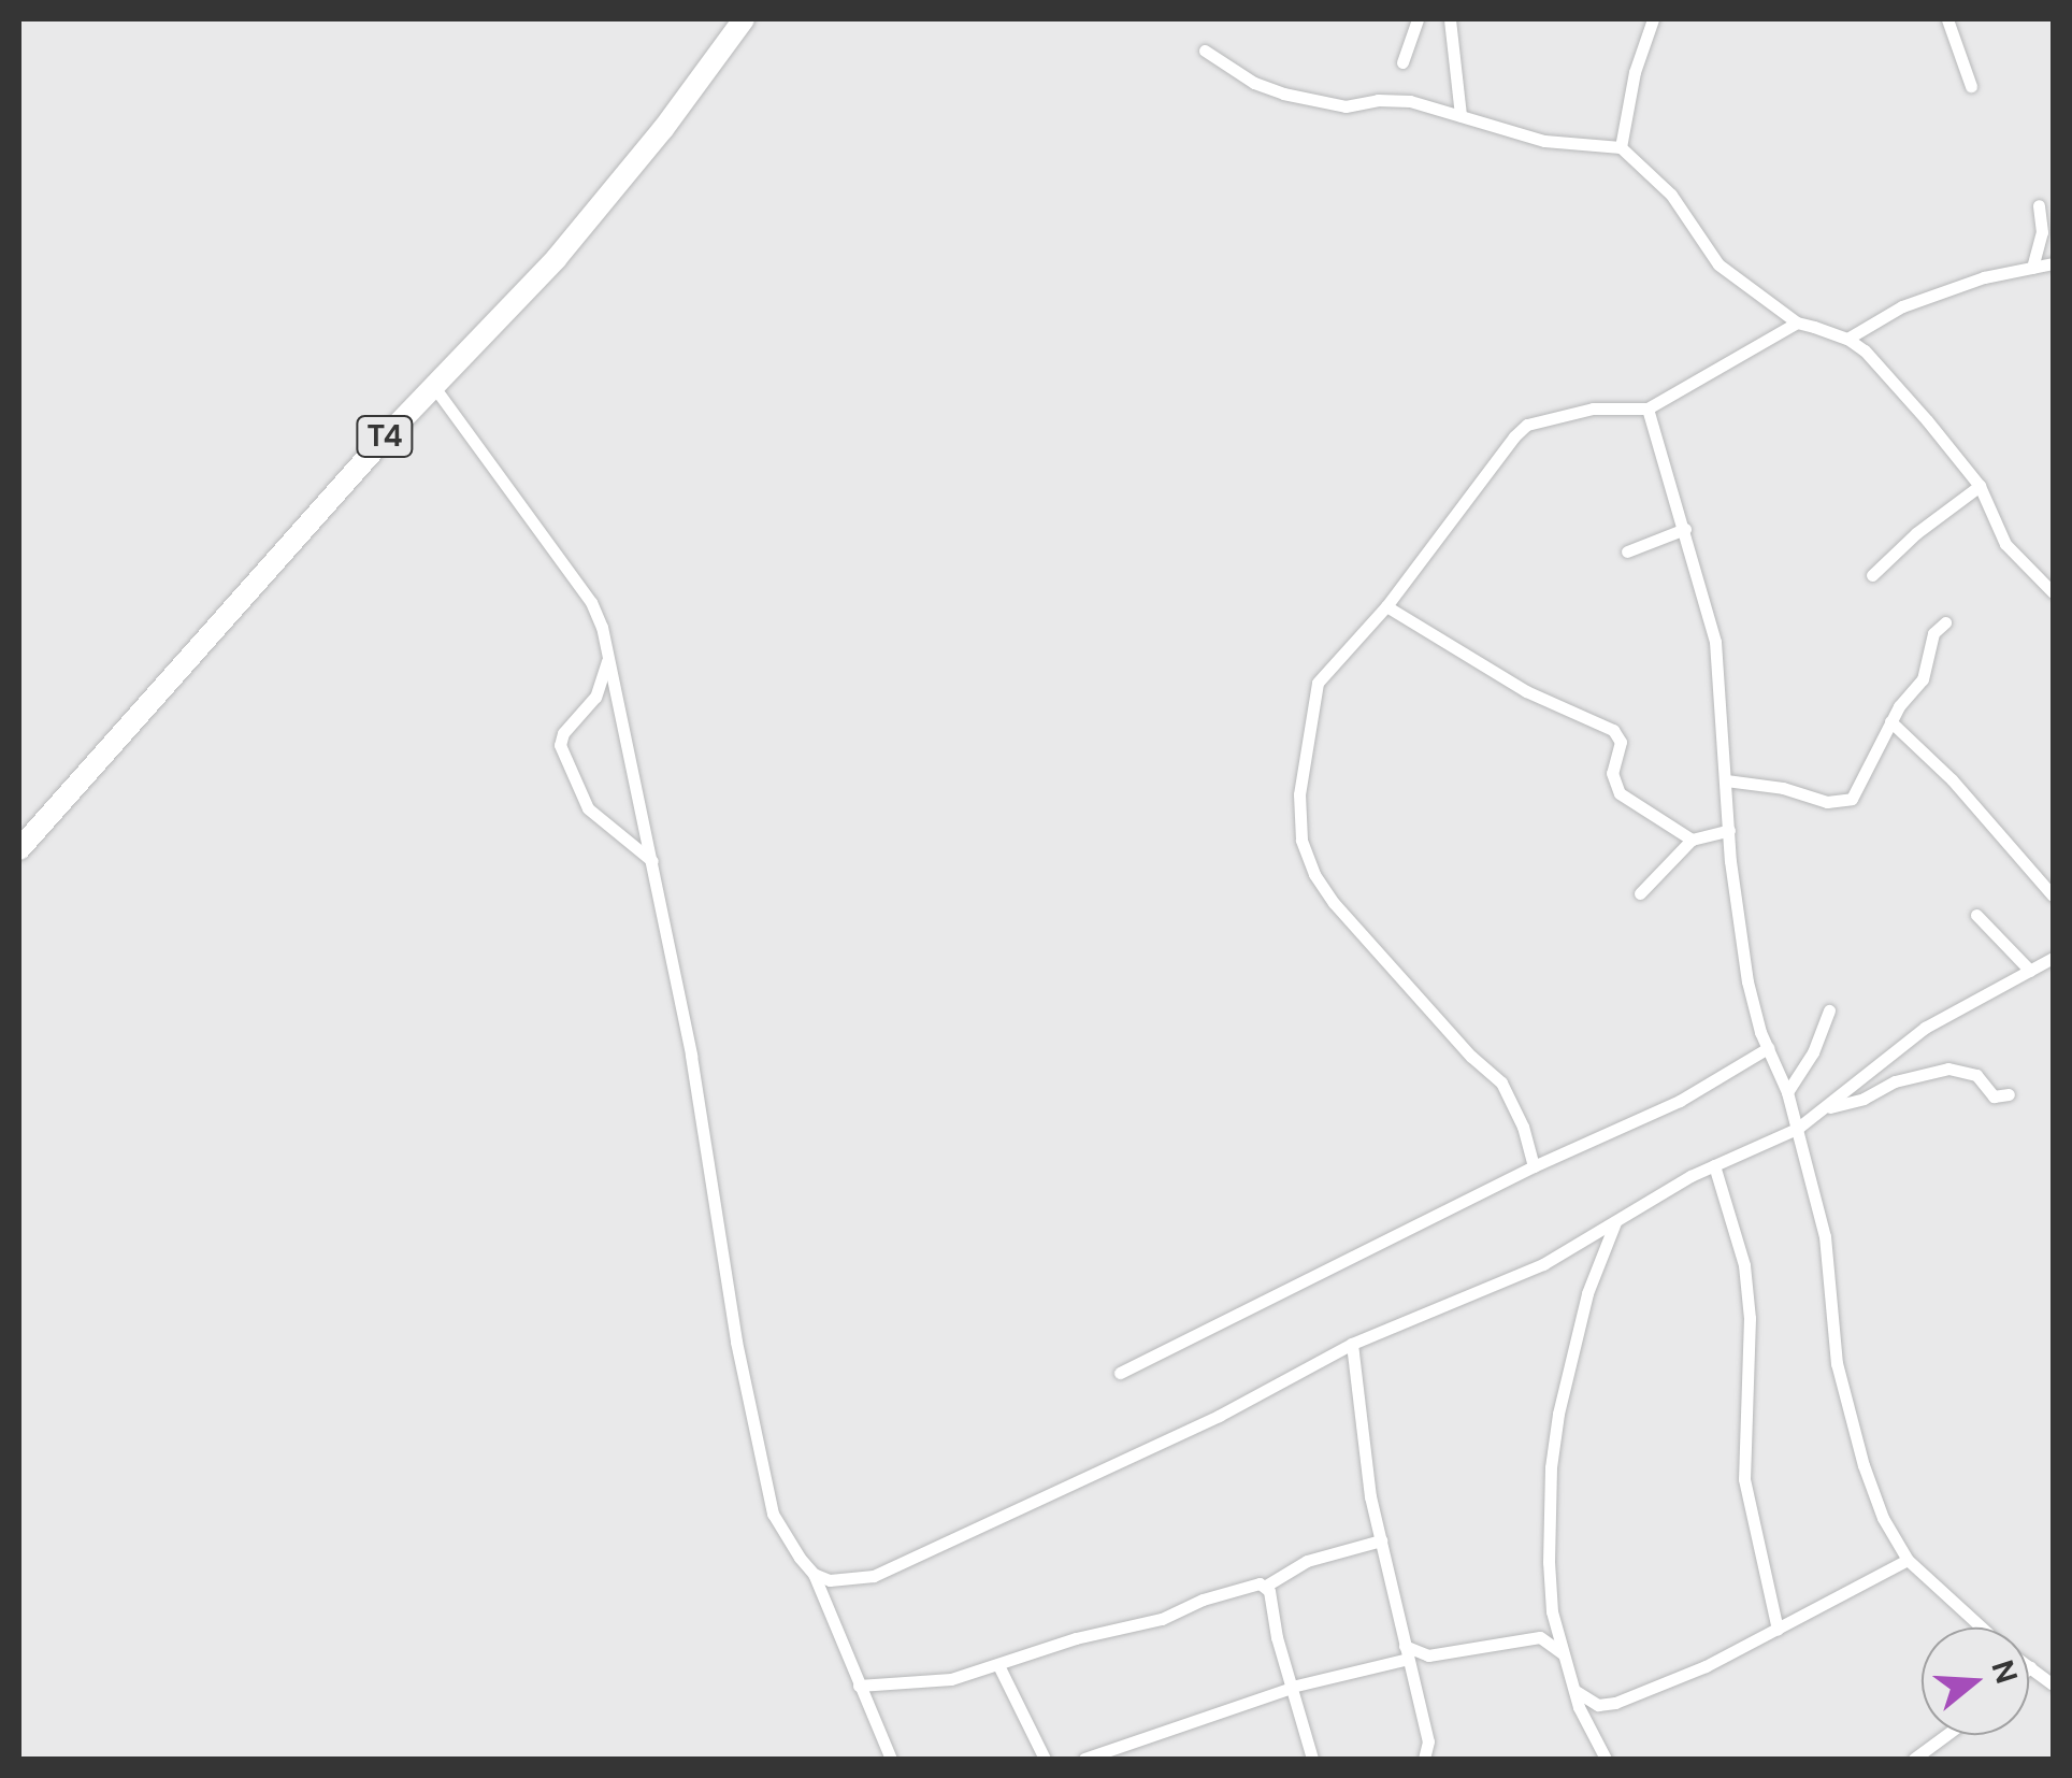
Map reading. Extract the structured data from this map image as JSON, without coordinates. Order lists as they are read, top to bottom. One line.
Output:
{"streets":{"highway":["T4"]},"north":"right"}
